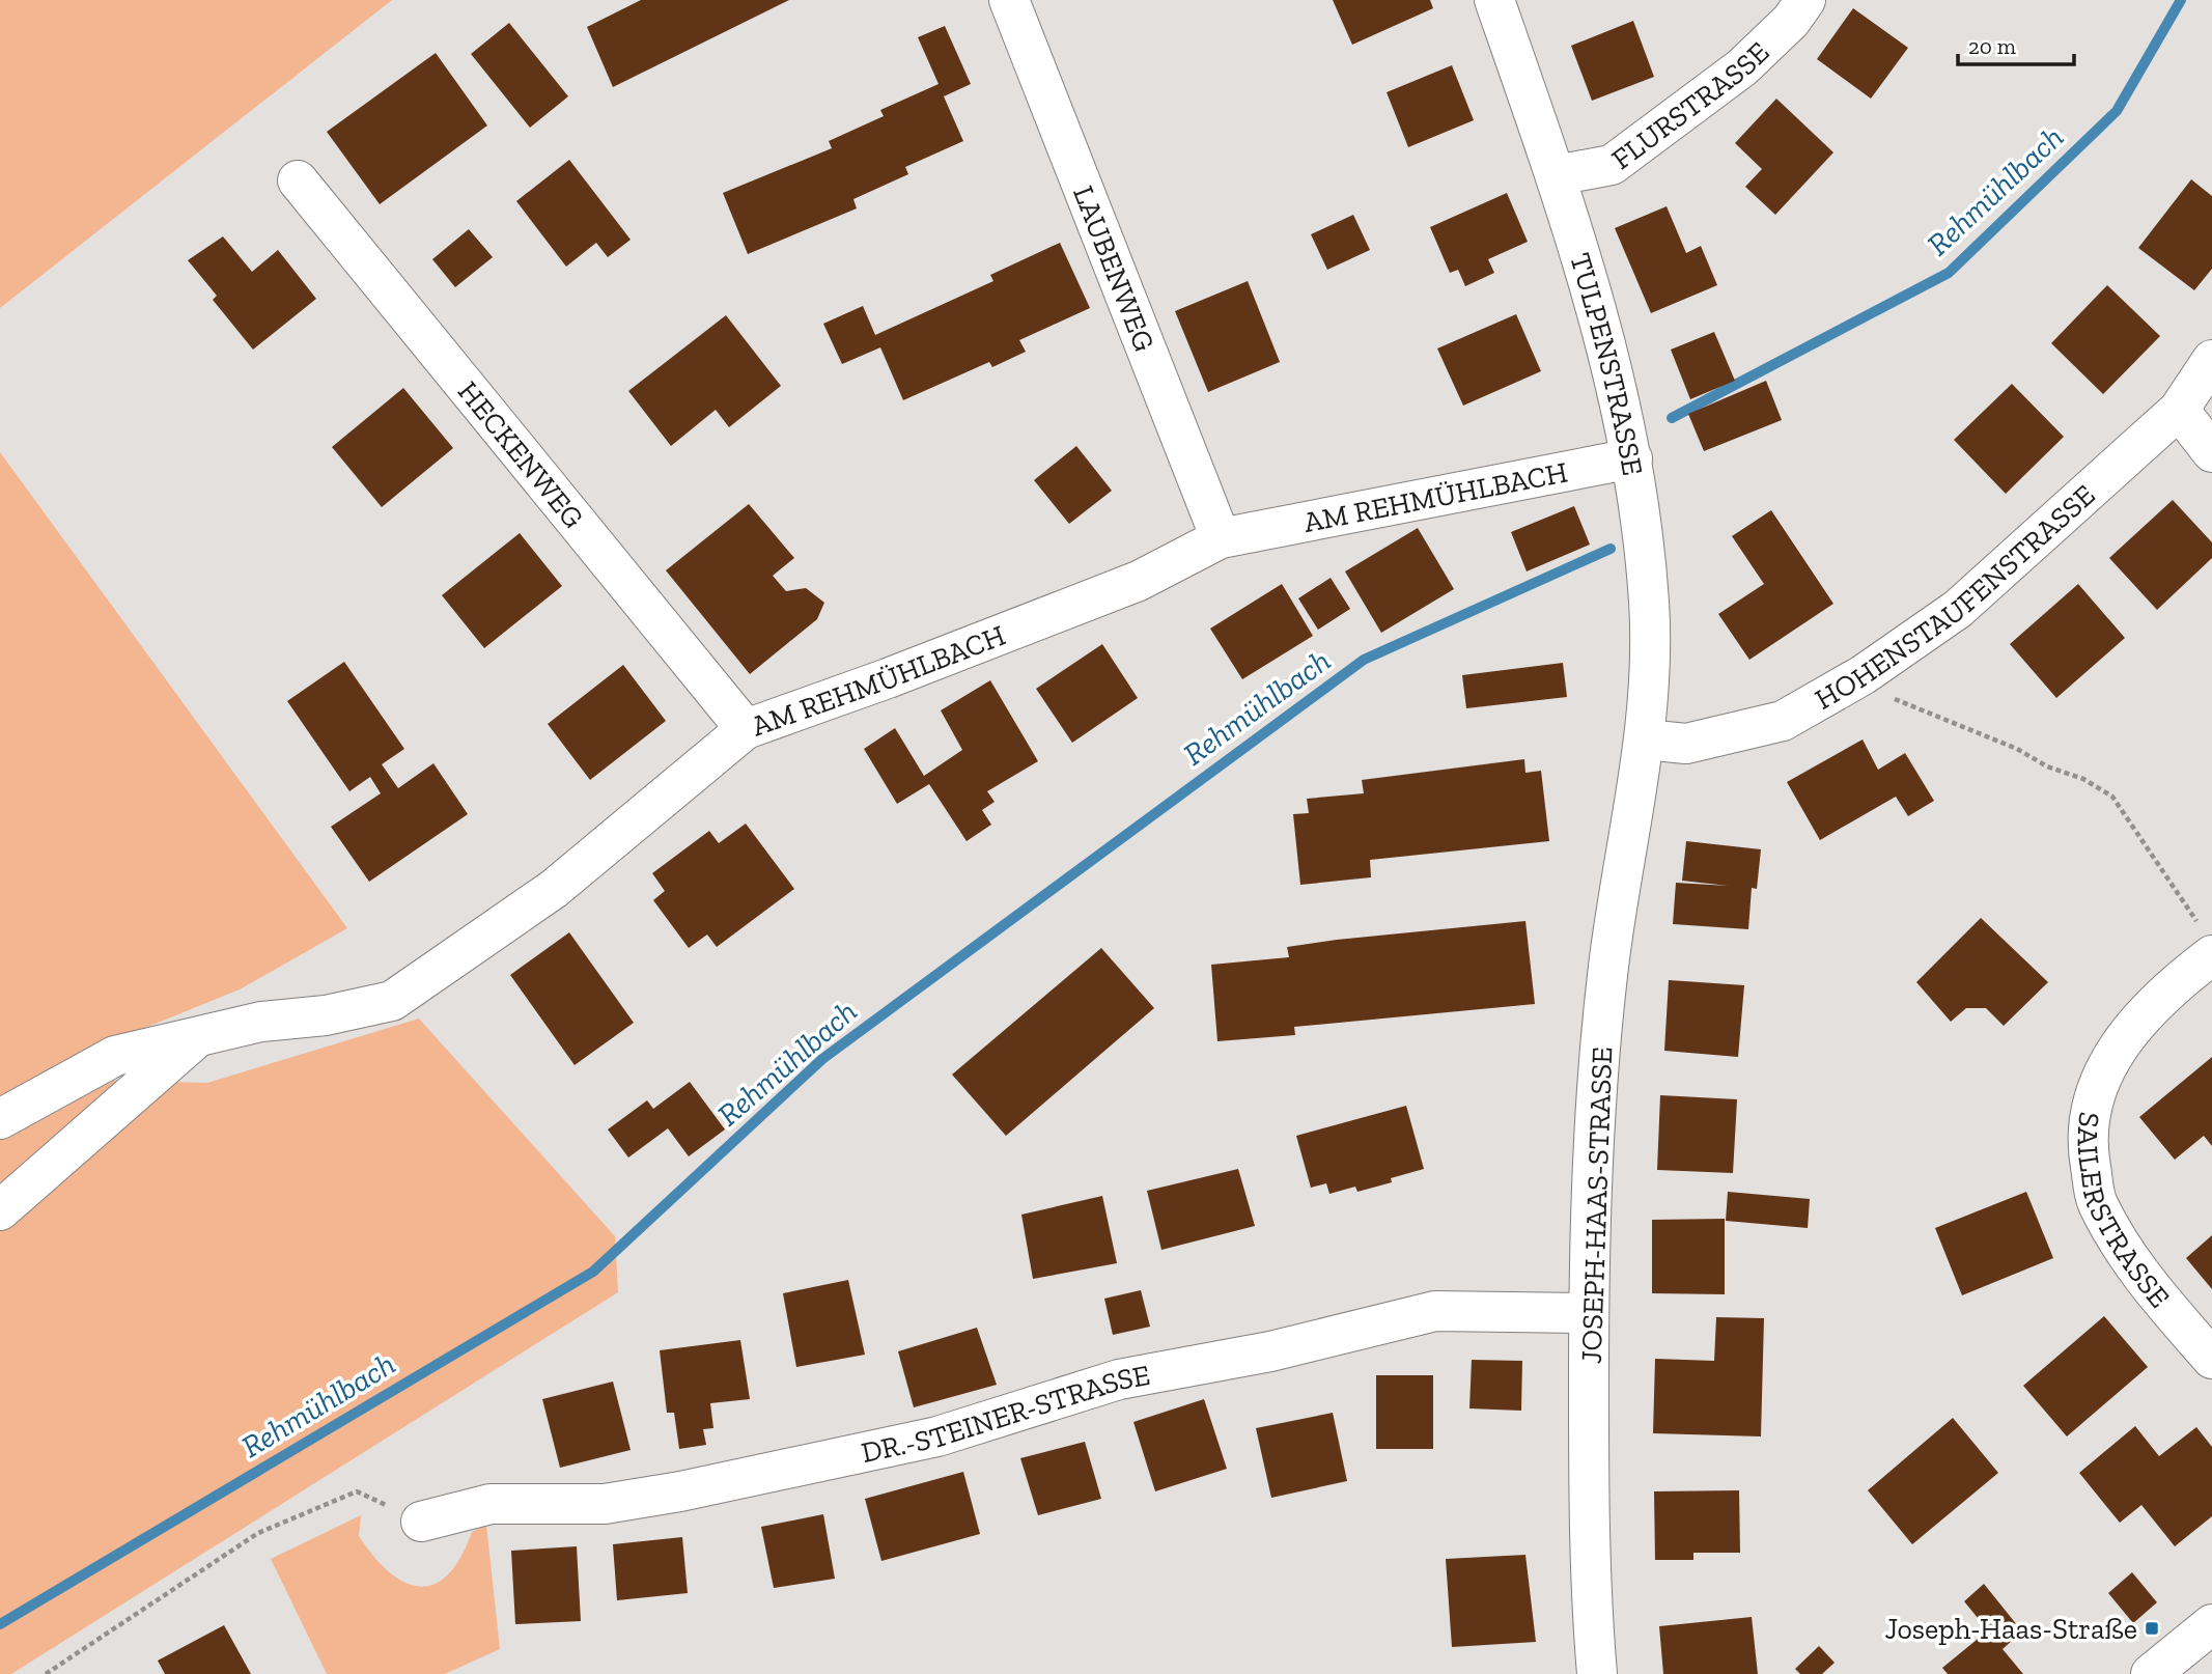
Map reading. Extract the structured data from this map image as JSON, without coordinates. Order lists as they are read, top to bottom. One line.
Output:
{"streets":{"street":["FLURSTRASSE","LAUBENWEG","TULPENSTRASSE","HECKENWEG","AM REHMÜHLBACH","HOHENSTAUFENSTRASSE","JOSEPH-HAAS-STRASSE","SAILERSTRASSE","DR.-STEINER-STRASSE"]},"crossings":[["FLURSTRASSE","TULPENSTRASSE"],["LAUBENWEG","AM REHMÜHLBACH"],["TULPENSTRASSE","AM REHMÜHLBACH"],["TULPENSTRASSE","HOHENSTAUFENSTRASSE"],["TULPENSTRASSE","JOSEPH-HAAS-STRASSE"],["HECKENWEG","AM REHMÜHLBACH"],["HOHENSTAUFENSTRASSE","JOSEPH-HAAS-STRASSE"],["JOSEPH-HAAS-STRASSE","DR.-STEINER-STRASSE"]],"water":["Rehmühlbach"],"places":{"transit":["Joseph-Haas-Straße"]},"scale_bar":"20 m"}
